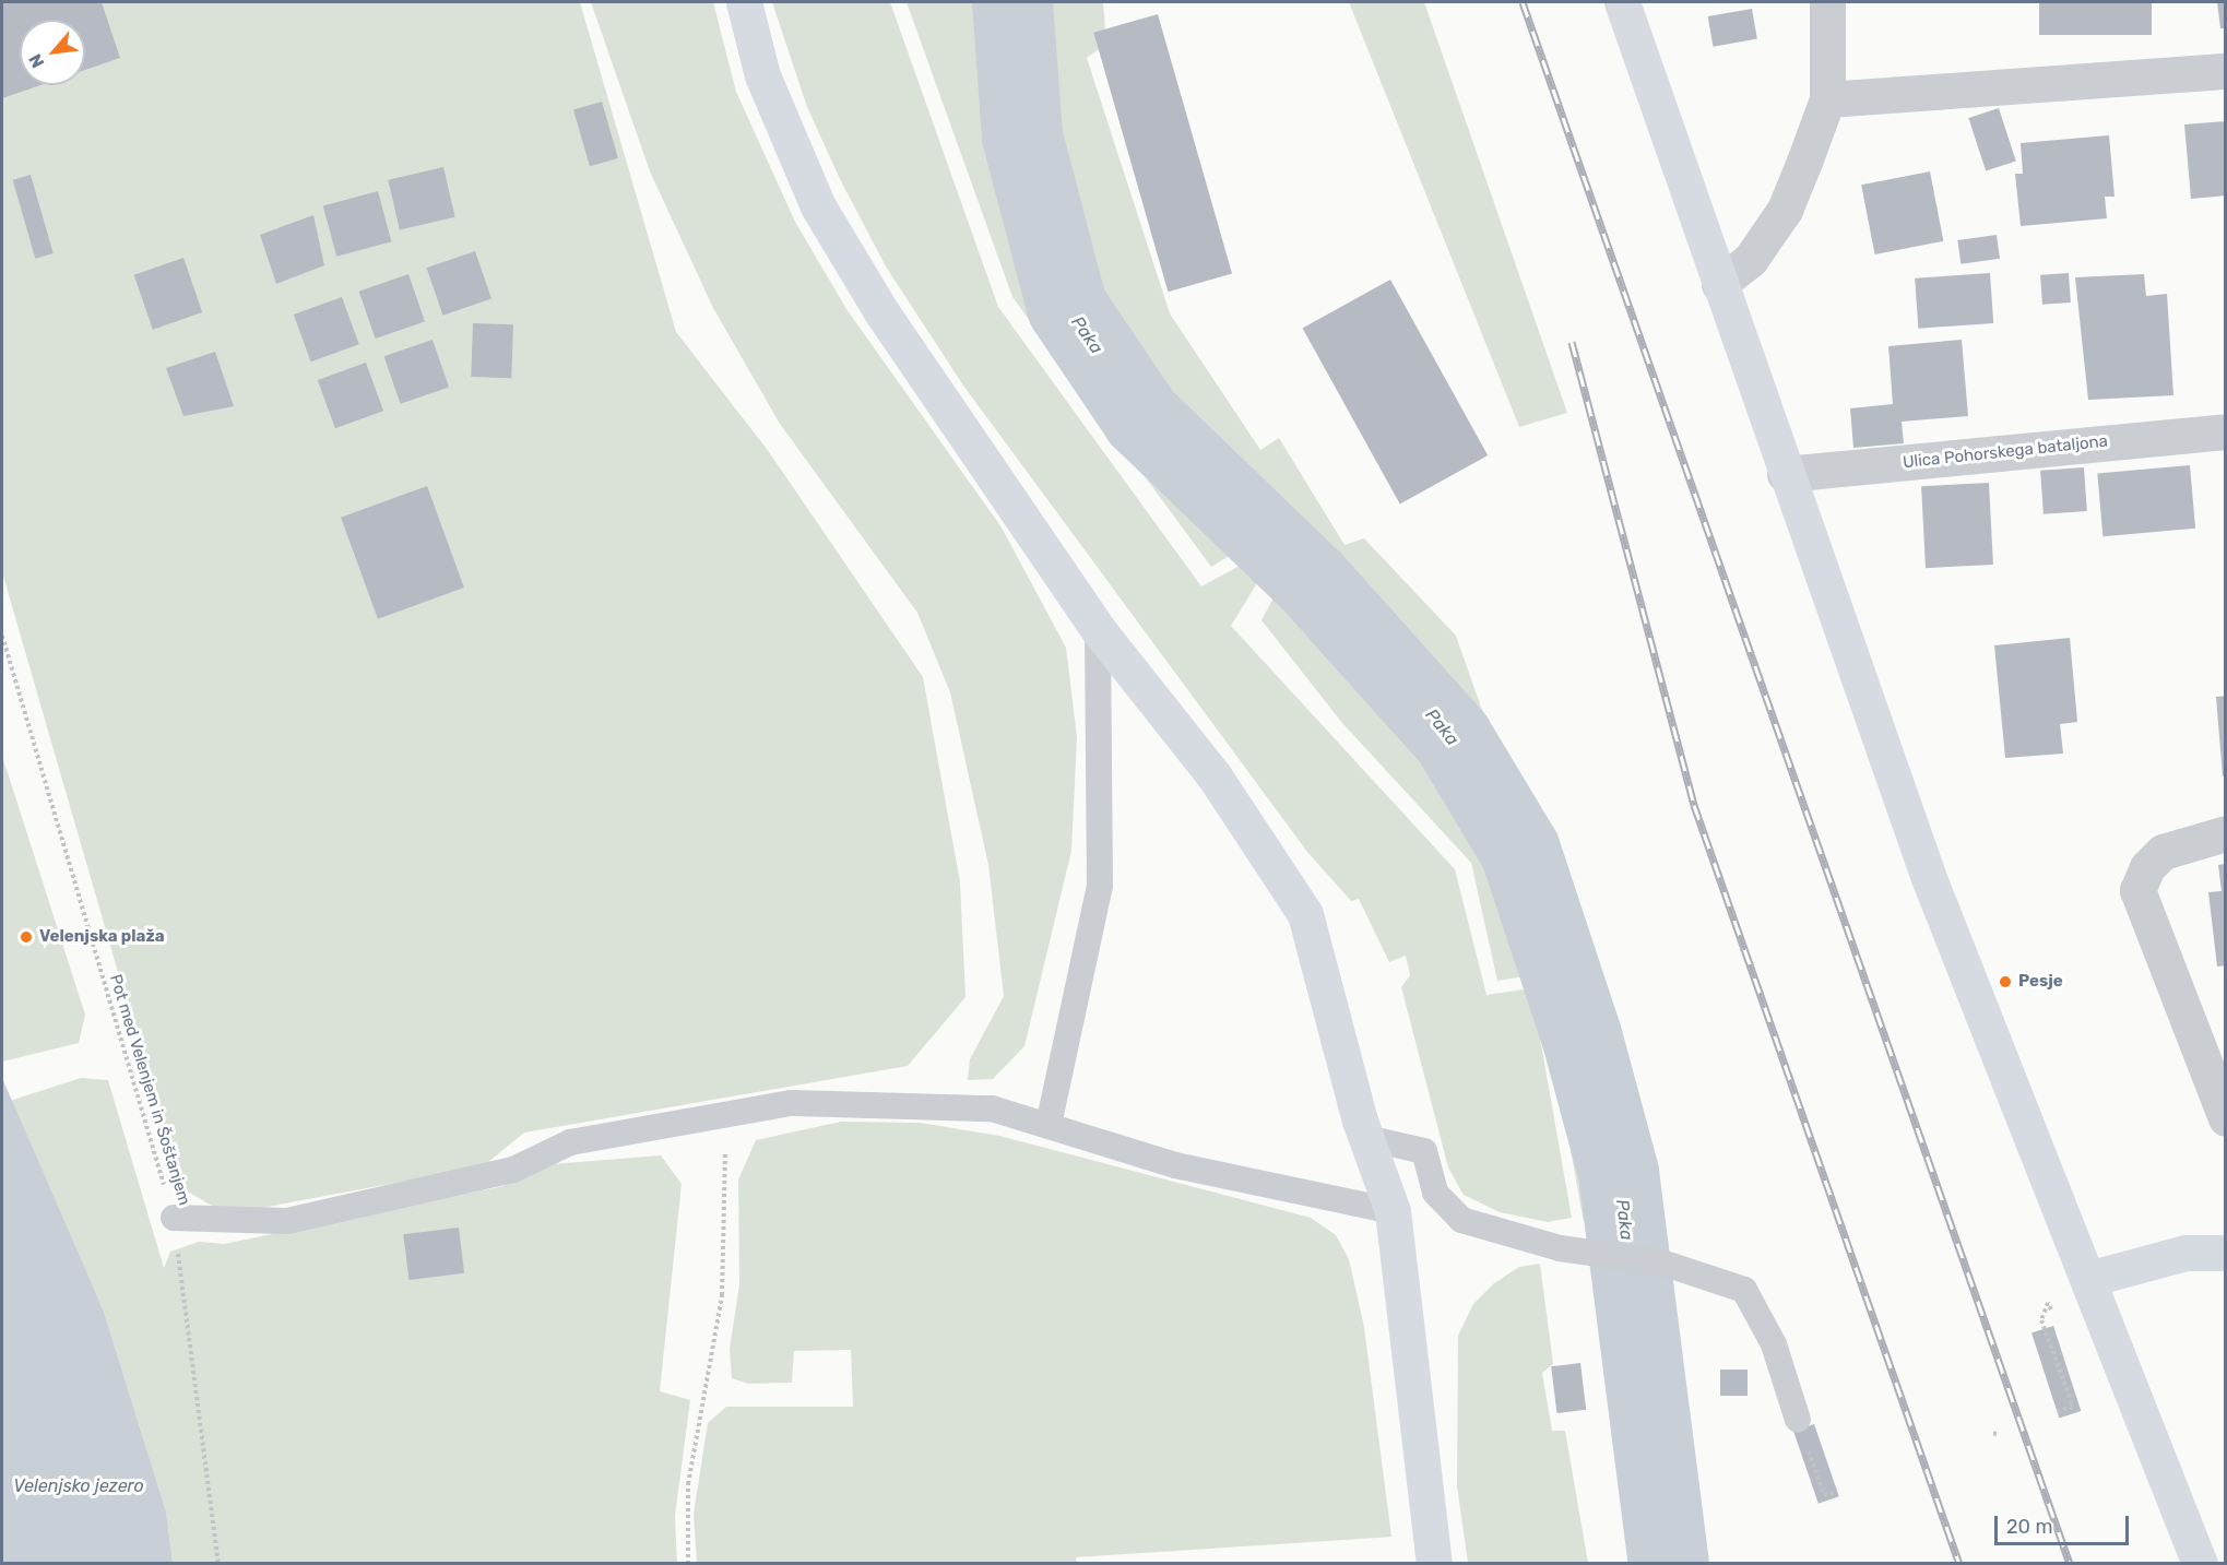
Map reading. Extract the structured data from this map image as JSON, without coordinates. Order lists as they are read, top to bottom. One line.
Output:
{"streets":{"street":["Ulica Pohorskega bataljona"],"path":["Pot med Velenjem in Šoštanjem"]},"water":["Paka","Velenjsko jezero"],"places":["Velenjska plaža","Pesje"],"scale_bar":"20 m","north":"bottom left"}
